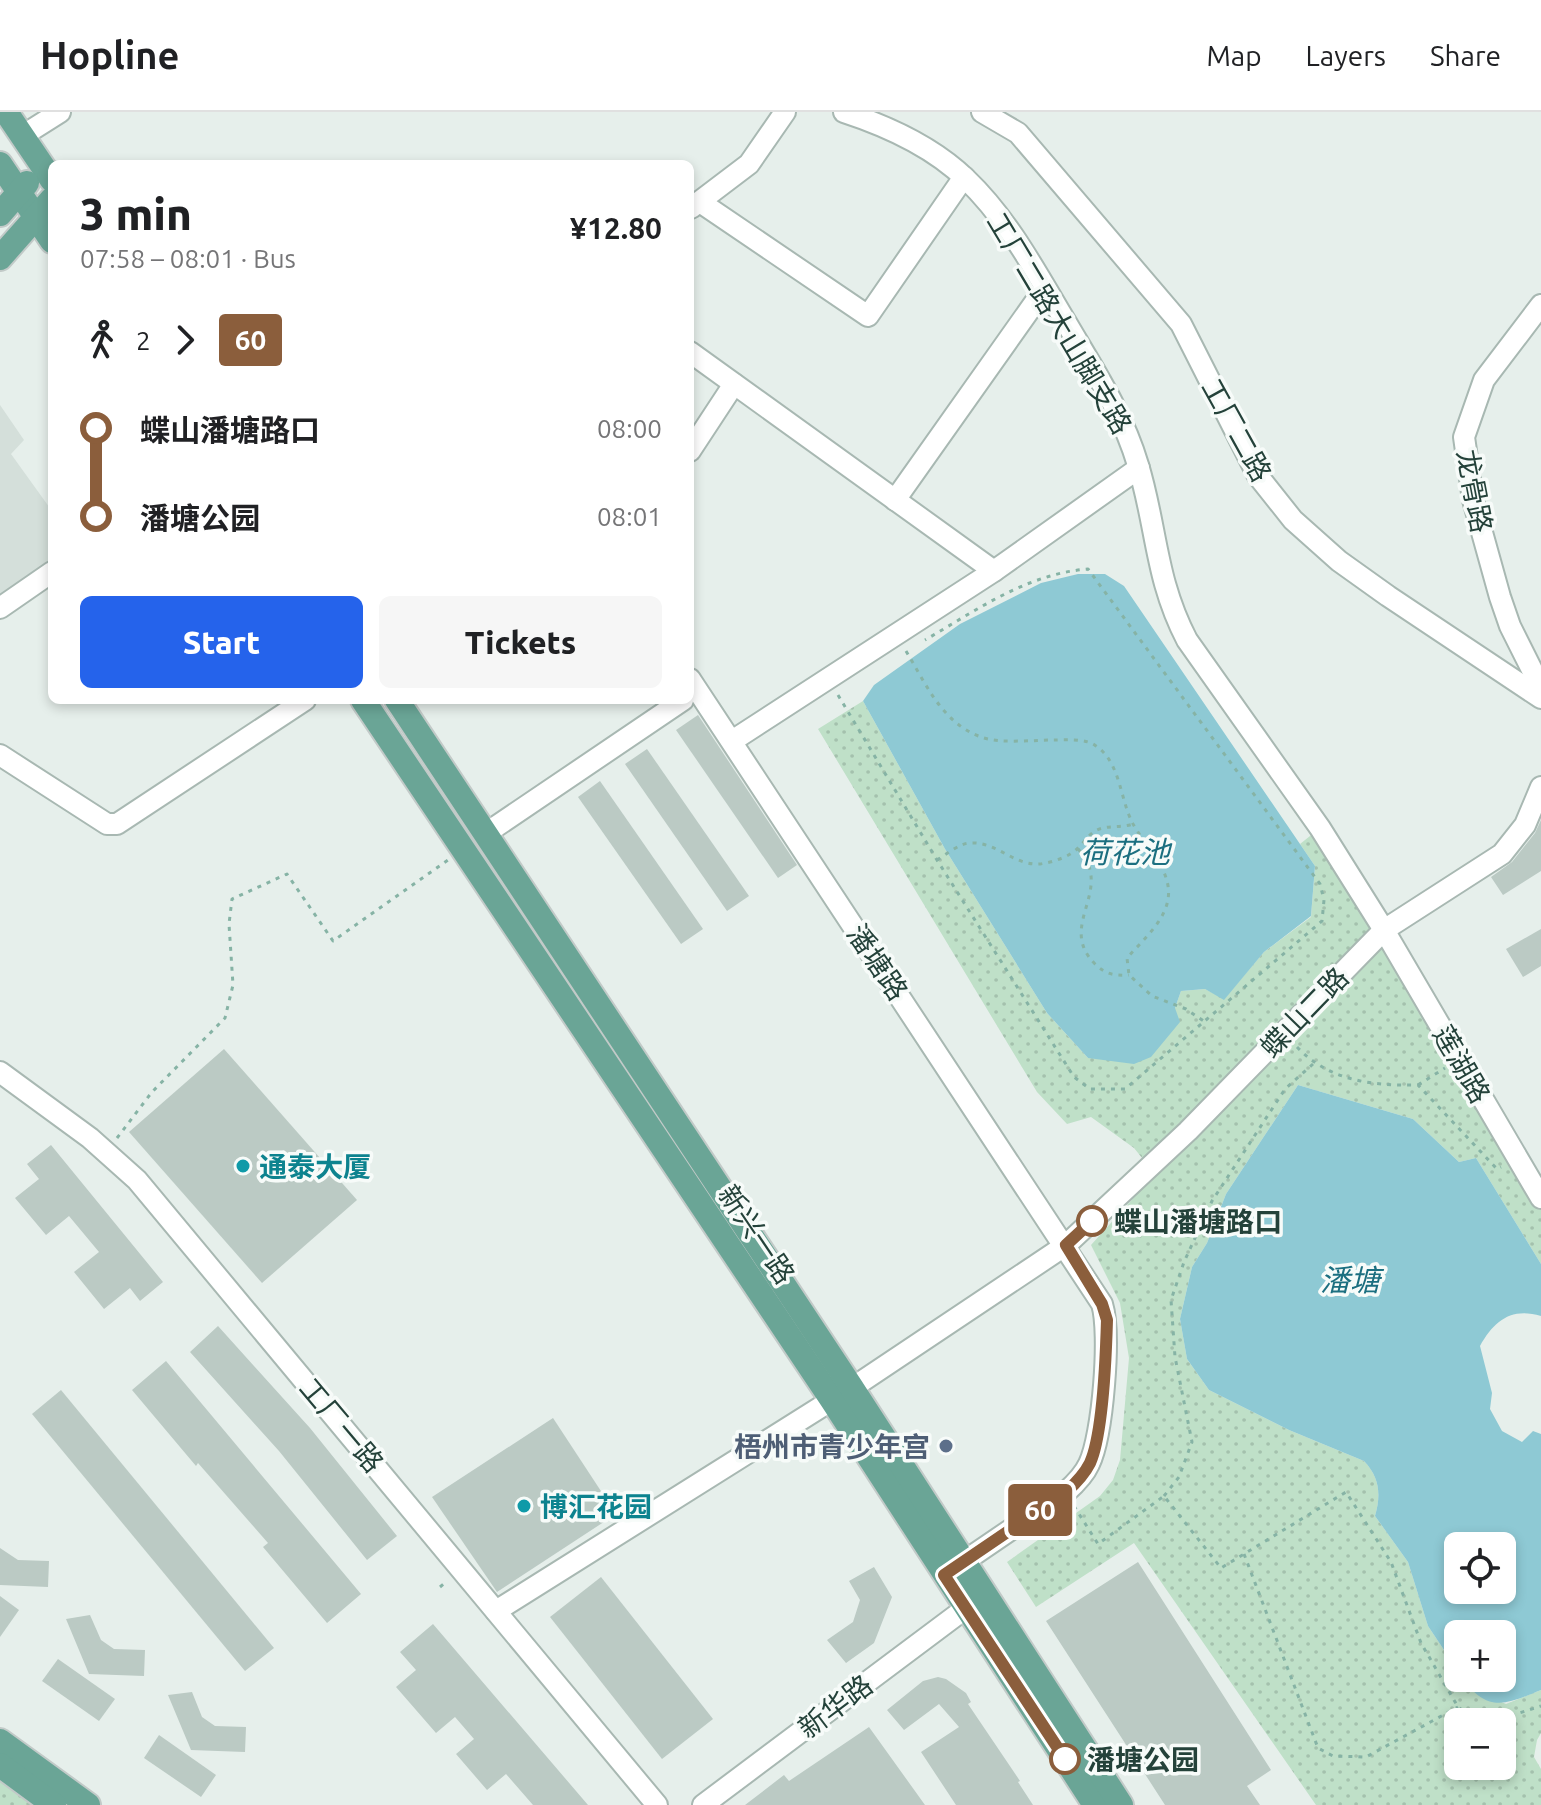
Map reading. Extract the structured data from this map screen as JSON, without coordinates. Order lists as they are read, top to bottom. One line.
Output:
{"streets":{"main road":["新兴一路"],"street":["工厂二路大山脚支路","工厂二路","龙骨路","潘塘路","蝶山二路","莲湖路","工厂一路","新华路"]},"crossings":[["工厂二路大山脚支路","蝶山二路"],["工厂二路大山脚支路","莲湖路"],["潘塘路","蝶山二路"],["蝶山二路","莲湖路"],["蝶山二路","新兴一路"],["蝶山二路","工厂一路"],["新兴一路","新华路"]],"water":["荷花池","潘塘"],"places":["通泰大厦","蝶山潘塘路口","梧州市青少年宫","博汇花园","潘塘公园"],"lines":["bus line 60"],"page":{"header":"Hopline","nav":["Map","Layers","Share"],"on_map":"60","heading":["3 min","07:58 – 08:01 · Bus","¥12.80"],"legs":["2","60"],"list":[{"name":"蝶山潘塘路口","value":"08:00"},{"name":"潘塘公园","value":"08:01"}],"buttons":["Start","Tickets"],"map_buttons":["+","−"]}}
